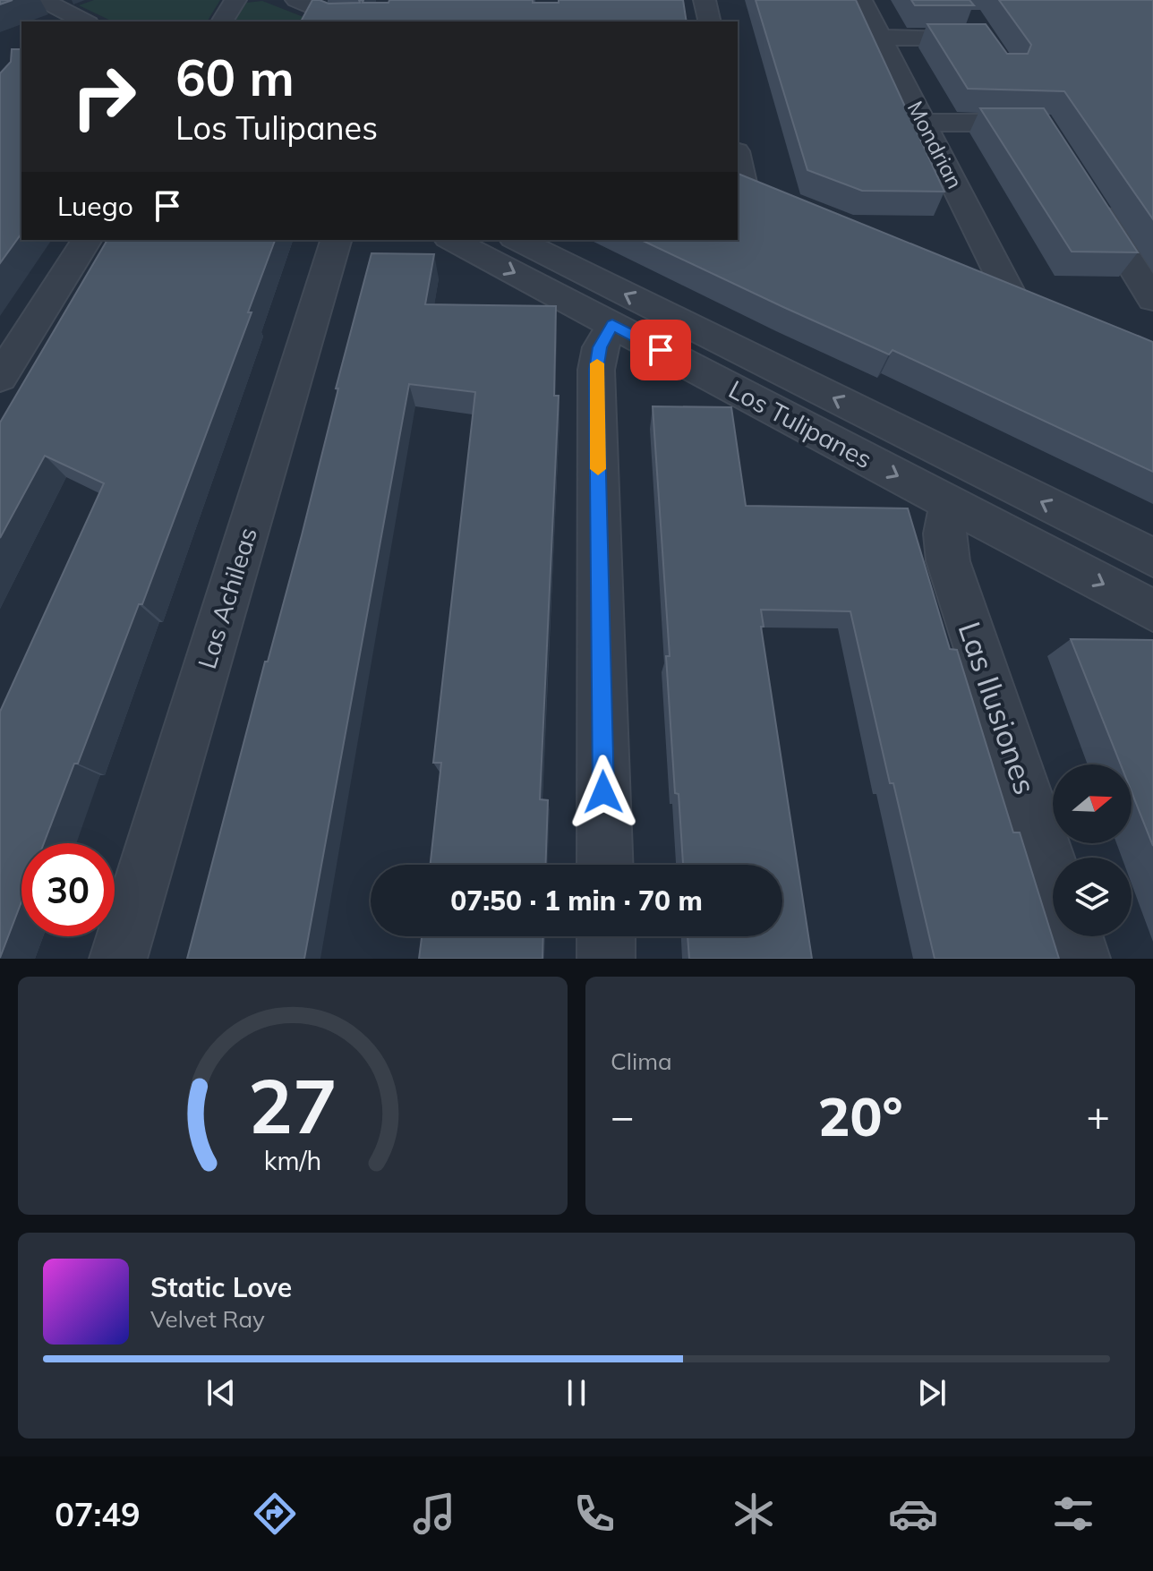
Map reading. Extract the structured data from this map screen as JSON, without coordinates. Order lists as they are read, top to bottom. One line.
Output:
{"streets":{"street":["Mondrian","Los Tulipanes","Las Achileas","Las Ilusiones"]},"crossings":[["Los Tulipanes","Las Ilusiones"]],"north":"right","page":{"turn":["60 m","Los Tulipanes"],"then":"Luego","limit":"30","trip":"07:50 · 1 min · 70 m","tile":"Clima","heat":["−","20°","+"],"song":["Static Love","Velvet Ray"],"tabs":"07:49","gauge":["27","km/h"]}}
